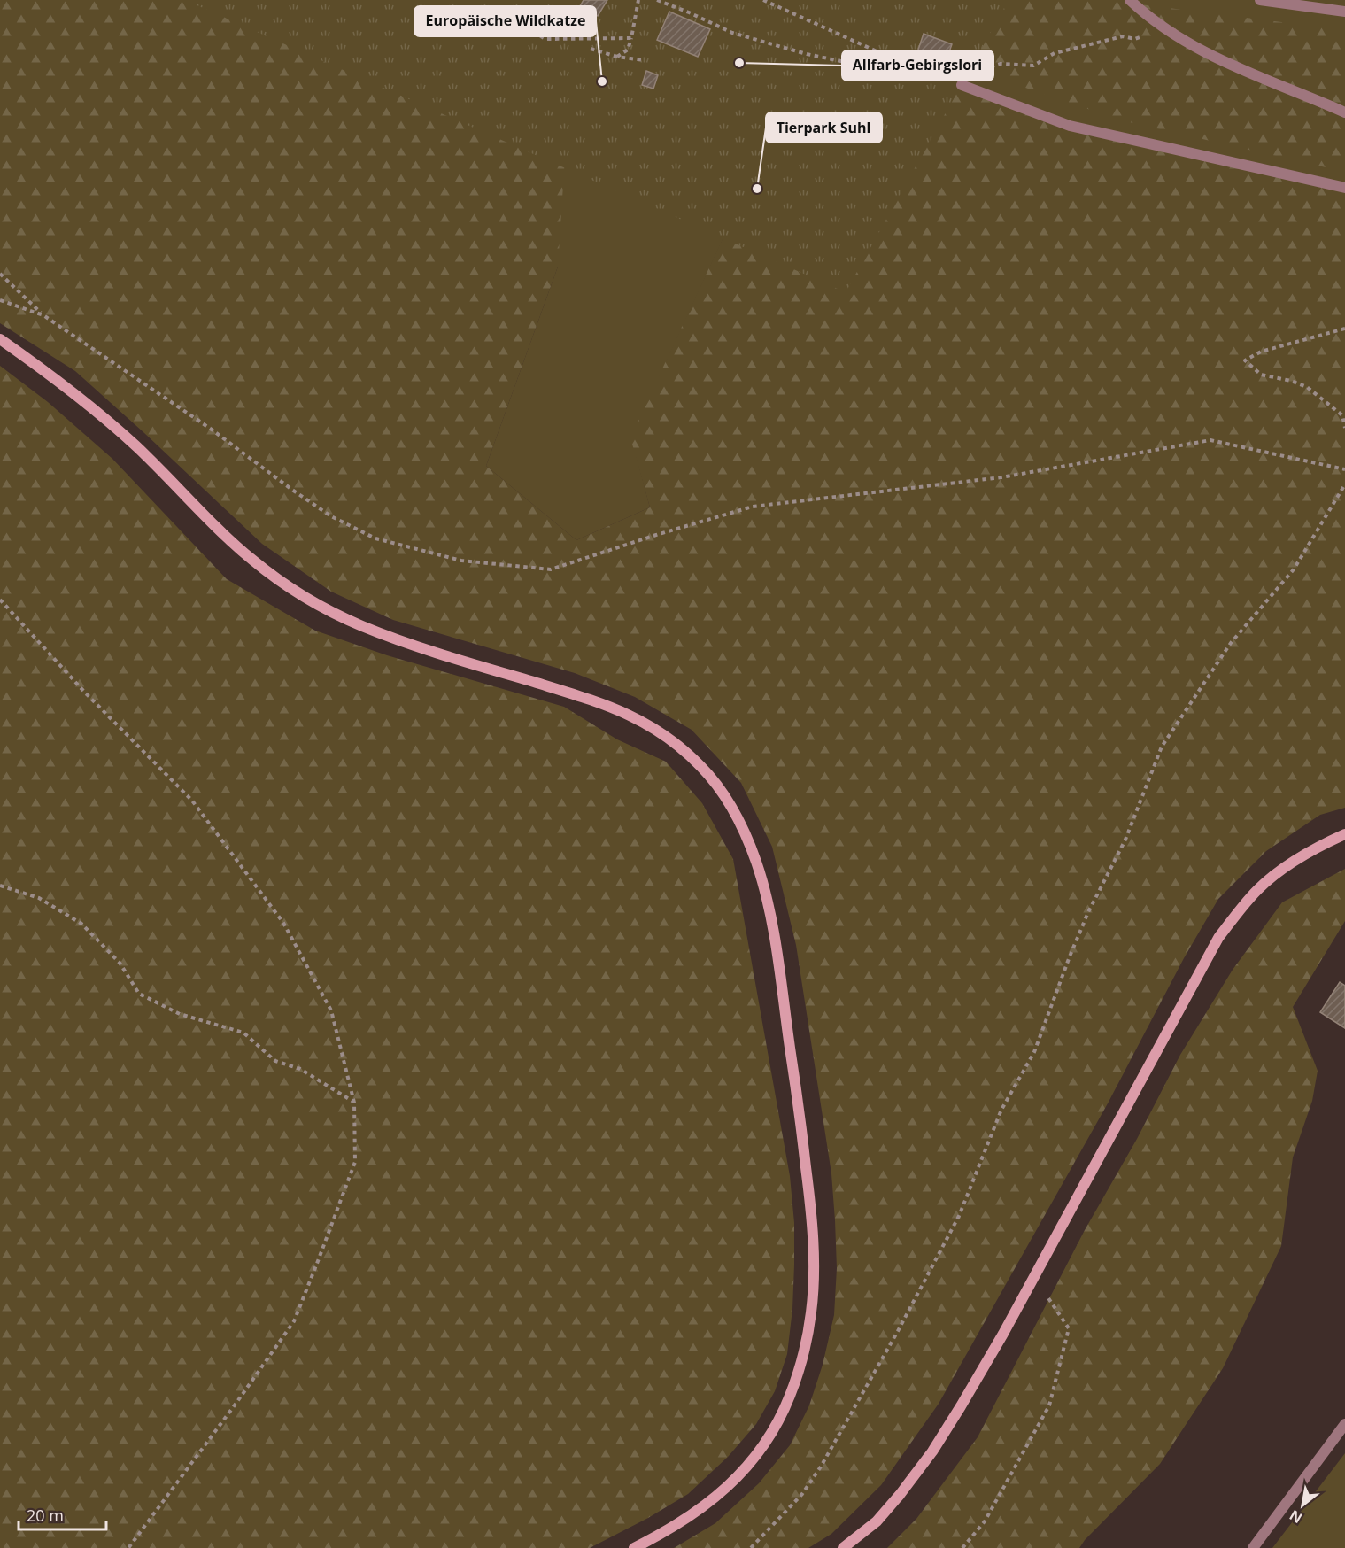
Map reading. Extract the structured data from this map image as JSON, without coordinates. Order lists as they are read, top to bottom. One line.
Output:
{"places":["Allfarb-Gebirgslori","Europäische Wildkatze","Tierpark Suhl"],"scale_bar":"20 m","north":"bottom left"}
